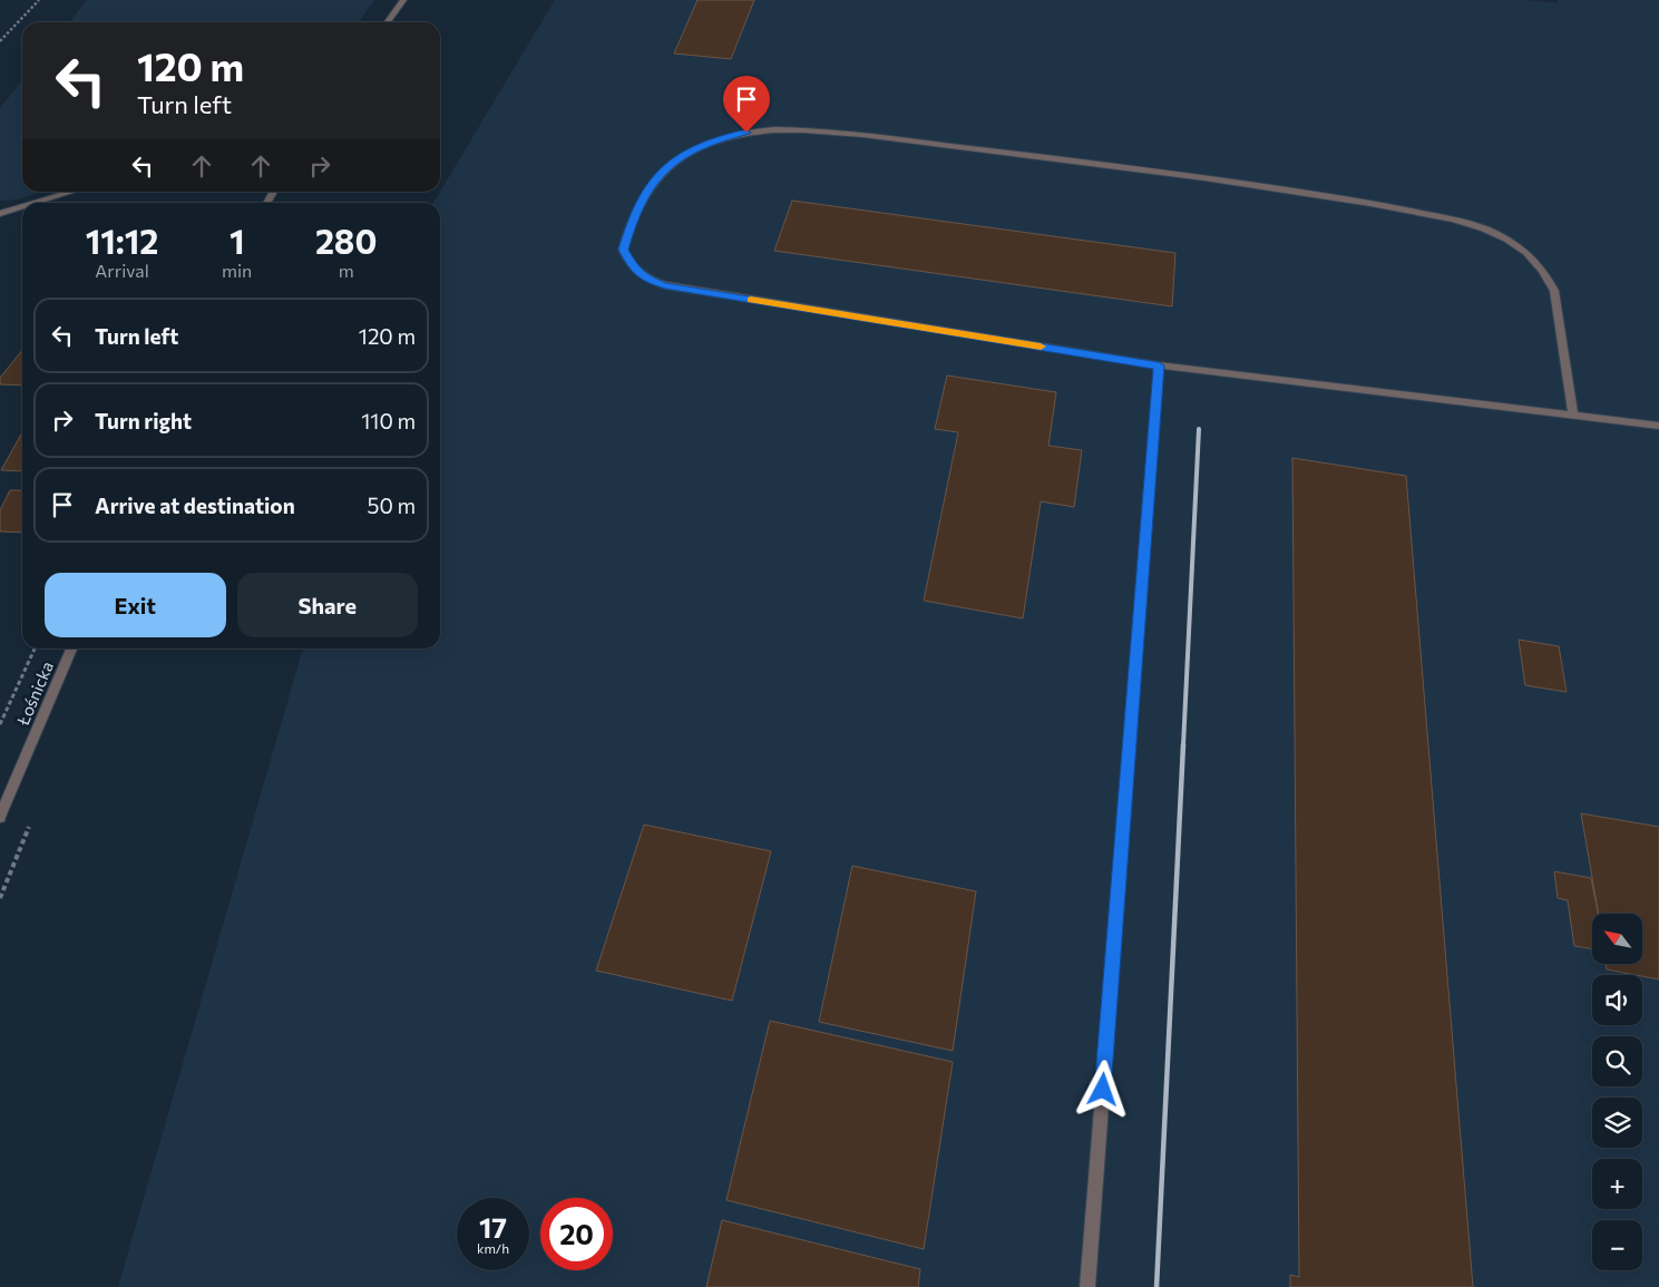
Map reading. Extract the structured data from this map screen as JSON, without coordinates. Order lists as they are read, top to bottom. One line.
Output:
{"streets":{"street":["Łośnicka"]},"north":"top left","page":{"turn":["120 m","Turn left"],"eta":["11:12","Arrival","1","min","280","m"],"list":[{"name":"Turn left","value":"120 m"},{"name":"Turn right","value":"110 m"},{"name":"Arrive at destination","value":"50 m"}],"buttons":["Exit","Share"],"map_buttons":["+","−"],"speed":"17 km/h","limit":"20"}}
